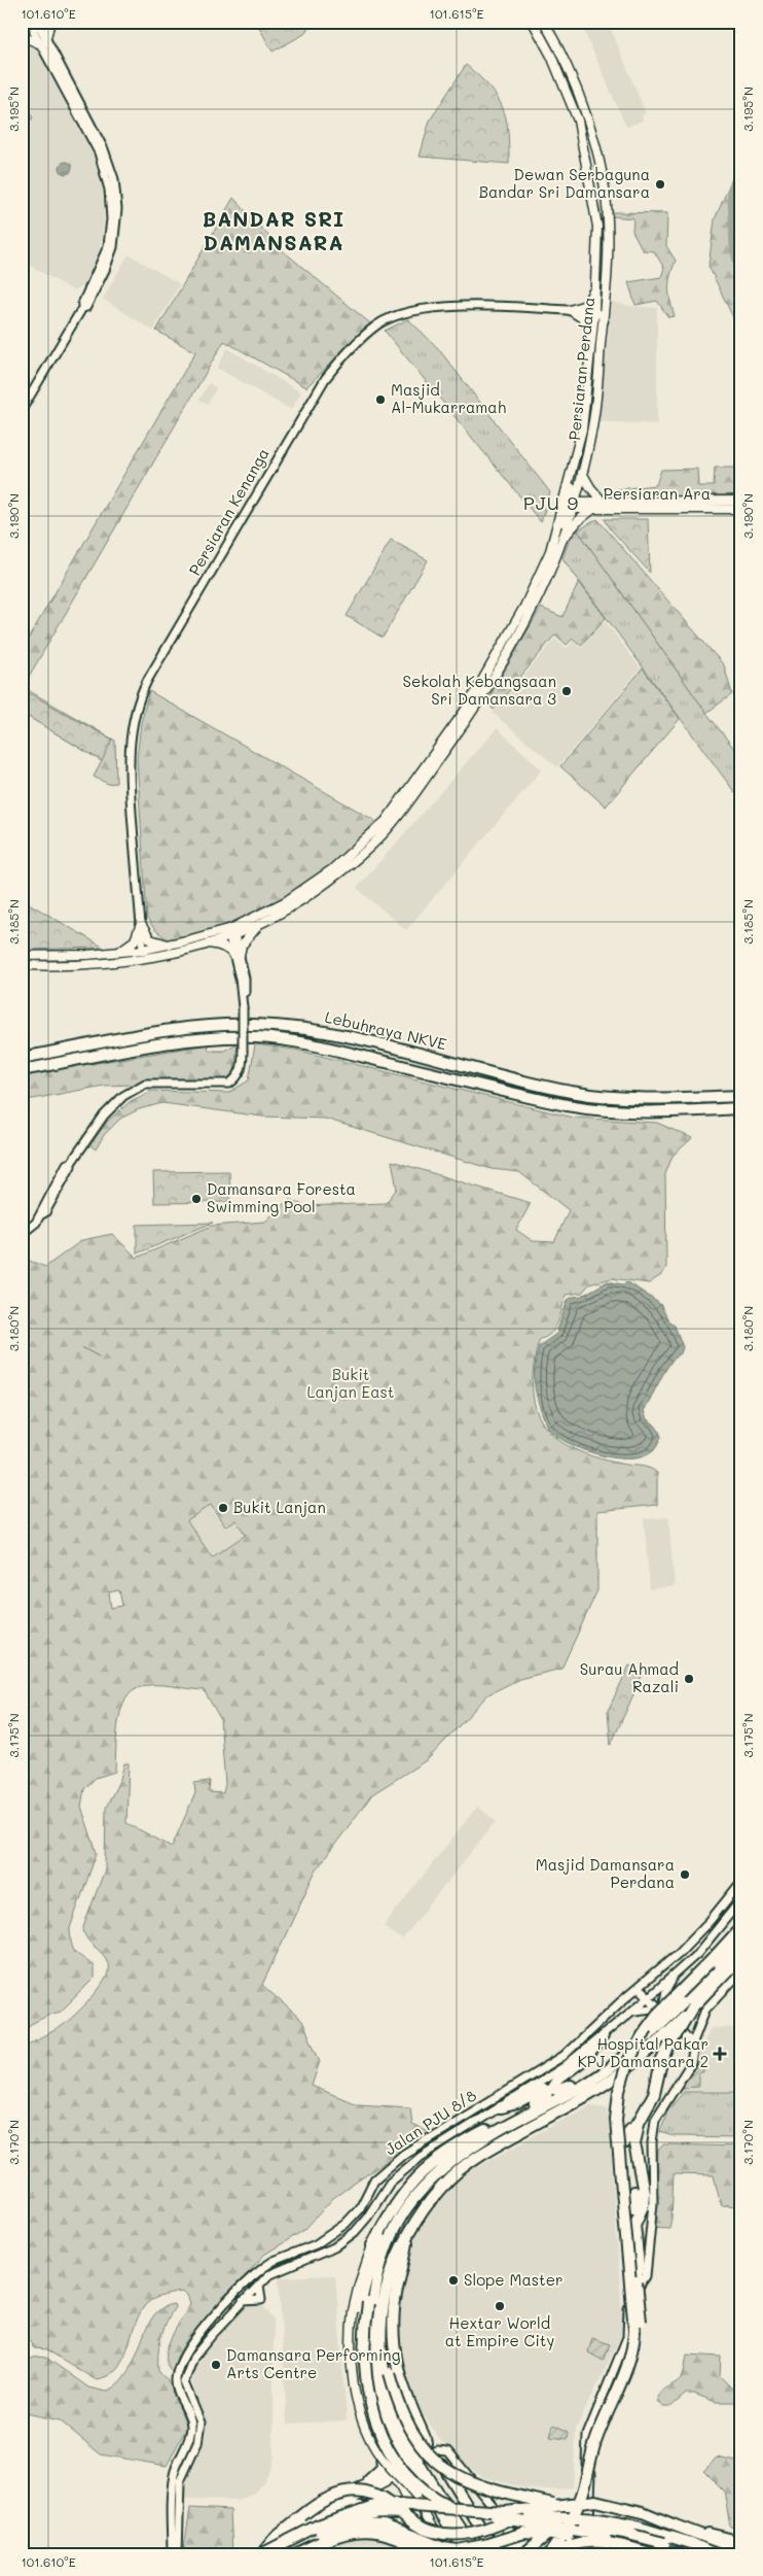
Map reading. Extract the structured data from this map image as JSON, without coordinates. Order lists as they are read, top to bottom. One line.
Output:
{"streets":{"highway":["Lebuhraya NKVE"],"main road":["Persiaran Perdana","Persiaran Ara"],"street":["Persiaran Kenanga","Jalan PJU 8/8"]},"crossings":[["Persiaran Perdana","Persiaran Ara"],["Persiaran Perdana","Persiaran Kenanga"]],"districts":["BANDAR SRI DAMANSARA","PJU 9"],"parks":["Bukit Lanjan East"],"places":{"other":["Dewan Serbaguna Bandar Sri Damansara","Masjid Al-Mukarramah","Sekolah Kebangsaan Sri Damansara 3","Damansara Foresta Swimming Pool","Bukit Lanjan","Surau Ahmad Razali","Masjid Damansara Perdana","Slope Master","Hextar World at Empire City","Damansara Performing Arts Centre"],"health":["Hospital Pakar KPJ Damansara 2"]},"coordinates":["101.610°E","101.615°E","3.195°N","3.190°N","3.185°N","3.180°N","3.175°N","3.170°N"]}
